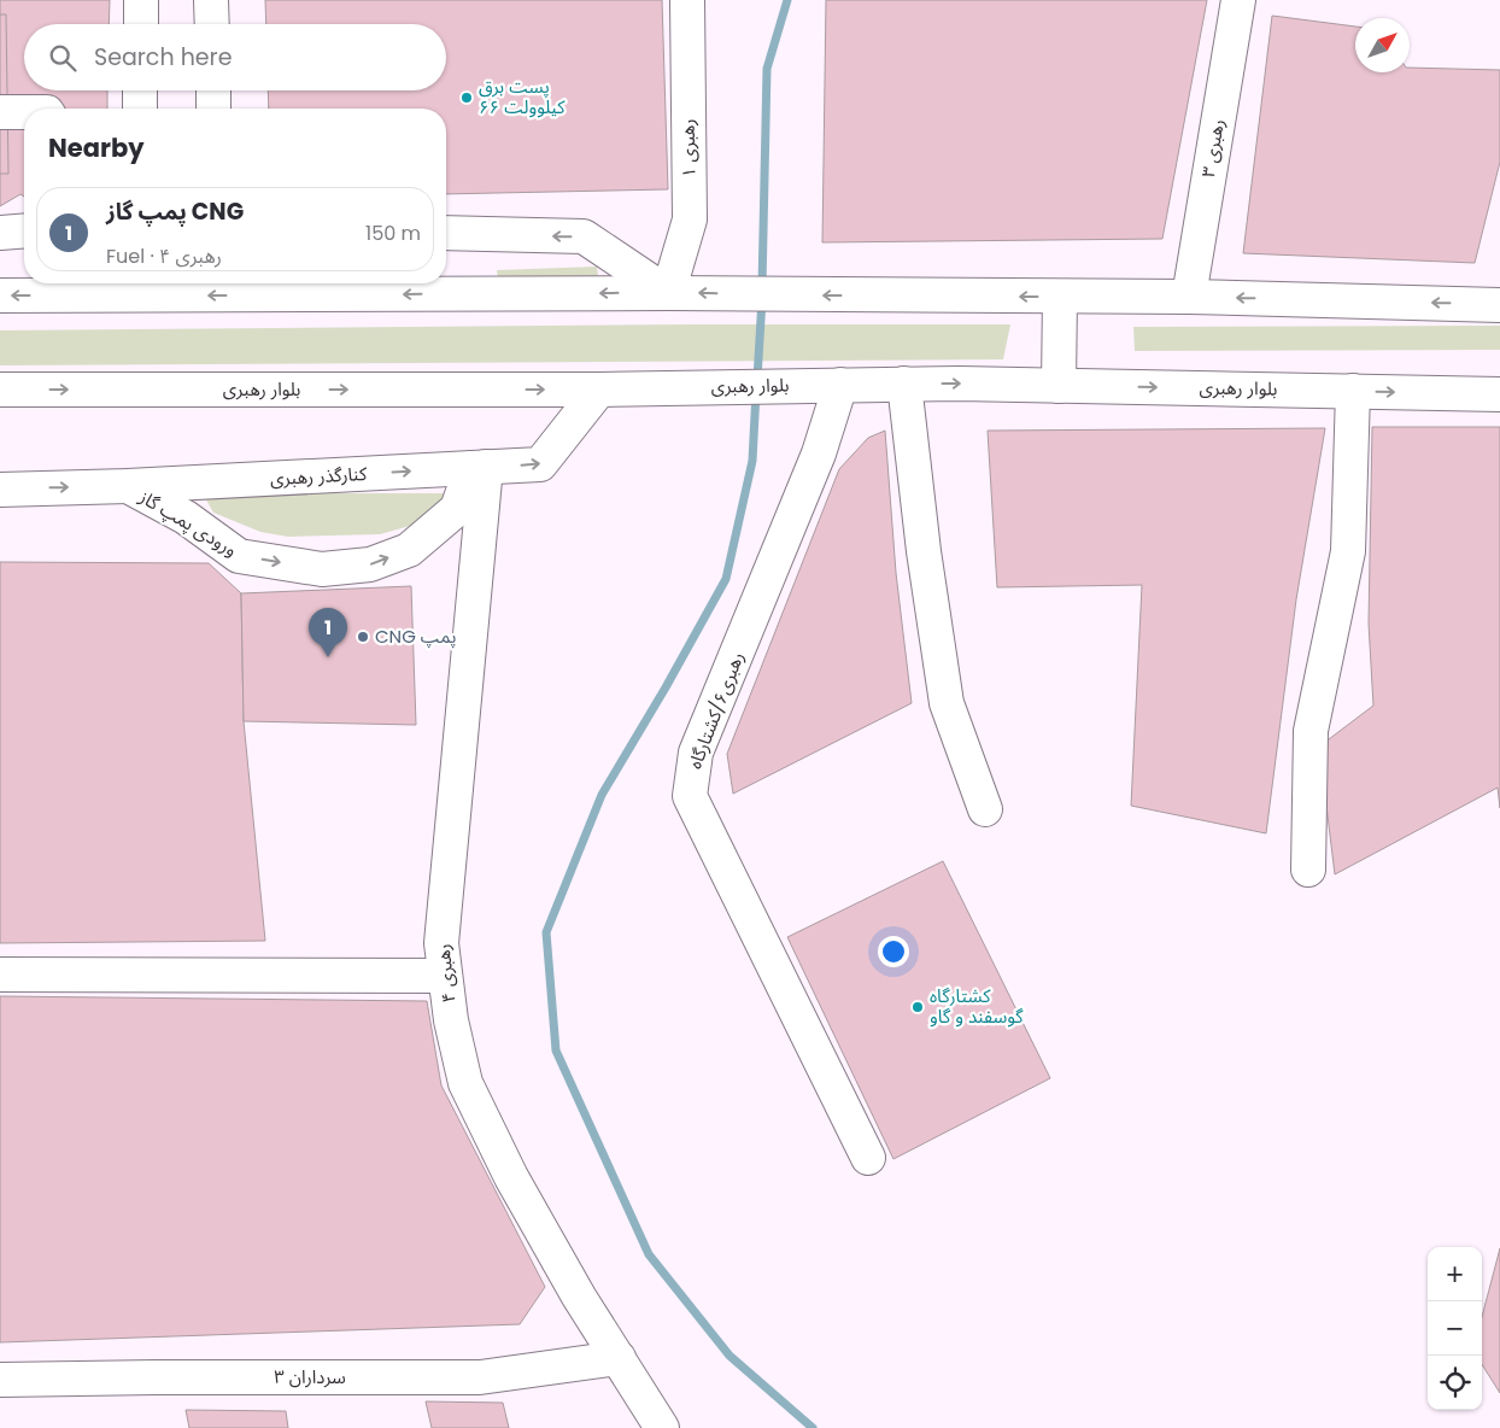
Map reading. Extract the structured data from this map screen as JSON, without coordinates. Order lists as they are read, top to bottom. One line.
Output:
{"streets":{"street":["رهبری ۱","رهبری ۳","بلوار رهبری","کنارگذر رهبری","ورودی پمپ گاز","رهبری۶/کشتارگاه","رهبری ۴","سرداران ۳"]},"crossings":[["بلوار رهبری","کنارگذر رهبری"],["بلوار رهبری","رهبری۶/کشتارگاه"],["کنارگذر رهبری","ورودی پمپ گاز"],["کنارگذر رهبری","رهبری ۴"],["ورودی پمپ گاز","رهبری ۴"],["رهبری ۴","سرداران ۳"]],"one_way":["ورودی پمپ گاز"],"places":["پست برق ۶۶ کیلوولت","CNG پمپ","کشتارگاه گوسفند و گاو"],"north":"top right","page":{"search":"Search here","heading":"Nearby","list":[{"mark":"1","name":"پمپ گاز CNG","note":"Fuel · رهبری ۴","value":"150 m"}],"pins":"1","map_buttons":["+","−"]}}
